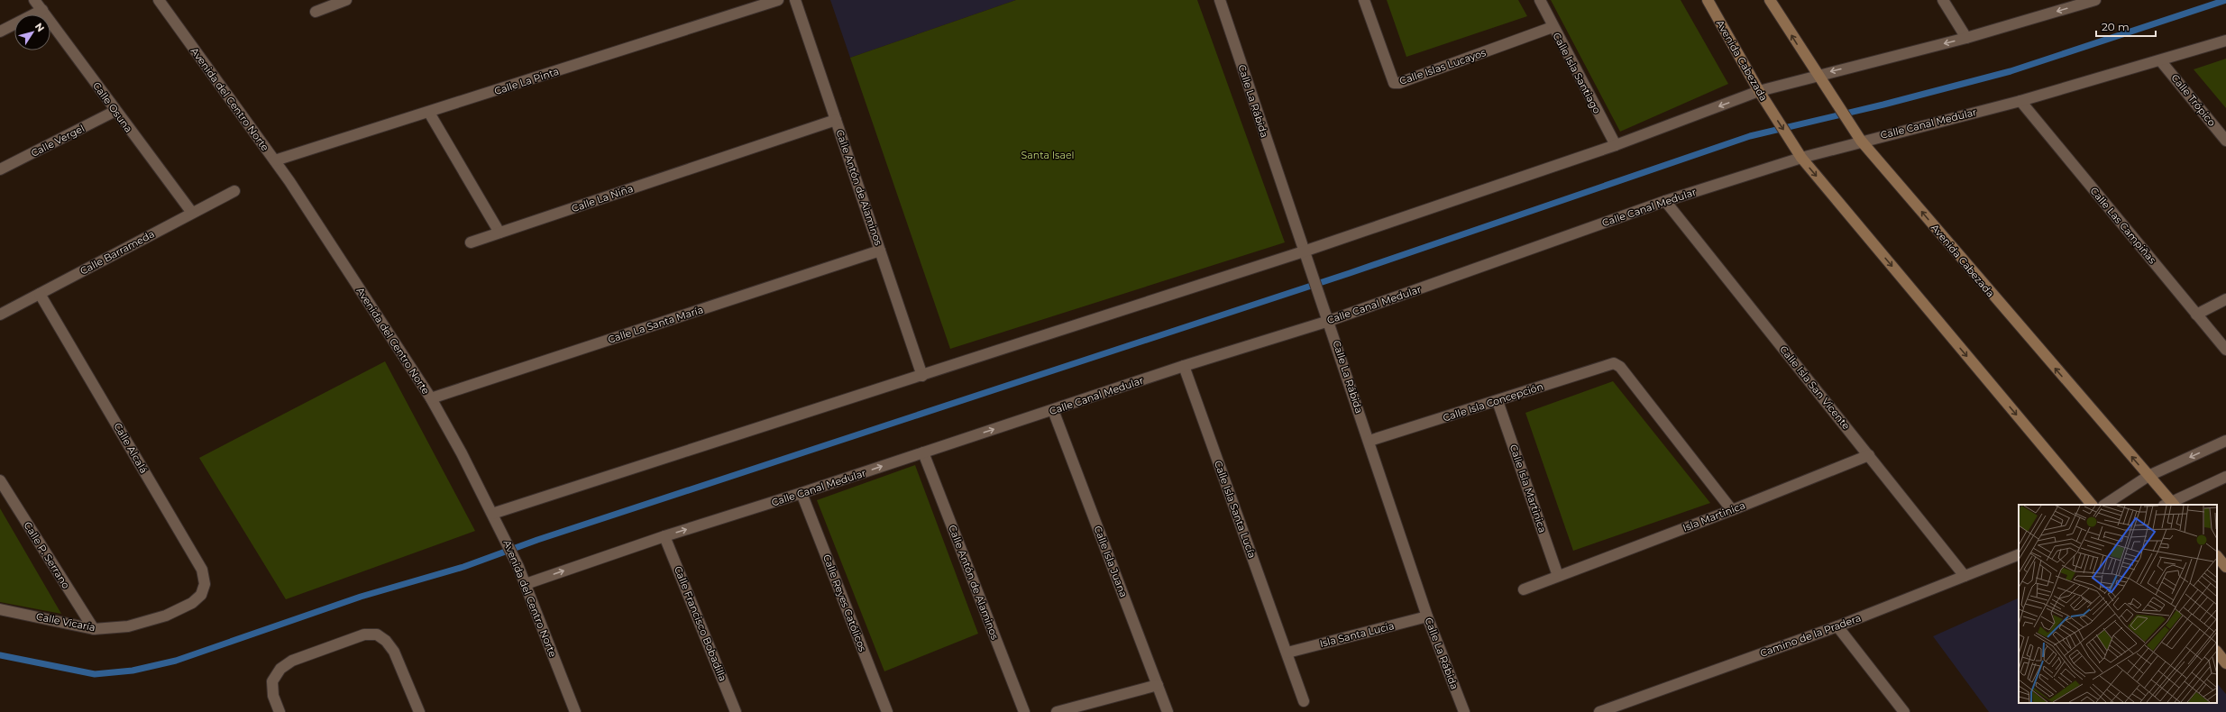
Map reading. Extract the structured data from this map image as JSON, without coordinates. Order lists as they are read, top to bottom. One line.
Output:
{"streets":{"main road":["Avenida Cabezada"],"street":["Calle Islas Lucayos","Calle Isla Santiago","Calle La Pinta","Avenida del Centro Norte","Calle Trópico","Calle La Rábida","Calle Osuna","Calle Canal Medular","Calle Vergel","Calle Antón de Alaminos","Calle La Niña","Calle Las Campiñas","Calle Barrameda","Calle La Santa María","Calle Isla San Vicente","Calle Isla Concepción","Calle Alcalá","Calle Isla Martinica","Calle Isla Santa Lucía","Isla Martinica","Calle P. Serrano","Calle Isla Juana","Calle Reyes Católicos","Calle Vicaría","Calle Francisco Bobadilla","Isla Santa Lucia","Camino de la Pradera"]},"crossings":[["Avenida Cabezada","Calle Canal Medular"],["Calle Islas Lucayos","Calle Isla Santiago"],["Calle La Pinta","Avenida del Centro Norte"],["Avenida del Centro Norte","Calle Canal Medular"],["Avenida del Centro Norte","Calle La Santa María"],["Calle Trópico","Calle Canal Medular"],["Calle La Rábida","Calle Canal Medular"],["Calle La Rábida","Calle Isla Concepción"],["Calle La Rábida","Isla Santa Lucia"],["Calle Osuna","Calle Vergel"],["Calle Osuna","Calle Barrameda"],["Calle Canal Medular","Calle Antón de Alaminos"],["Calle Canal Medular","Calle Las Campiñas"],["Calle Canal Medular","Calle Isla San Vicente"],["Calle Canal Medular","Calle Isla Santa Lucía"],["Calle Canal Medular","Calle Isla Juana"],["Calle Canal Medular","Calle Reyes Católicos"],["Calle Canal Medular","Calle Francisco Bobadilla"],["Calle Antón de Alaminos","Calle La Niña"],["Calle Antón de Alaminos","Calle La Santa María"],["Calle Barrameda","Calle Alcalá"],["Calle Isla San Vicente","Isla Martinica"],["Calle Isla San Vicente","Camino de la Pradera"],["Calle Isla Concepción","Calle Isla Martinica"],["Calle Isla Concepción","Isla Martinica"],["Calle Alcalá","Calle Vicaría"],["Calle Isla Martinica","Isla Martinica"],["Calle Isla Santa Lucía","Isla Santa Lucia"],["Calle P. Serrano","Calle Vicaría"]],"parks":["Santa Isael"],"scale_bar":"20 m","north":"top right"}
